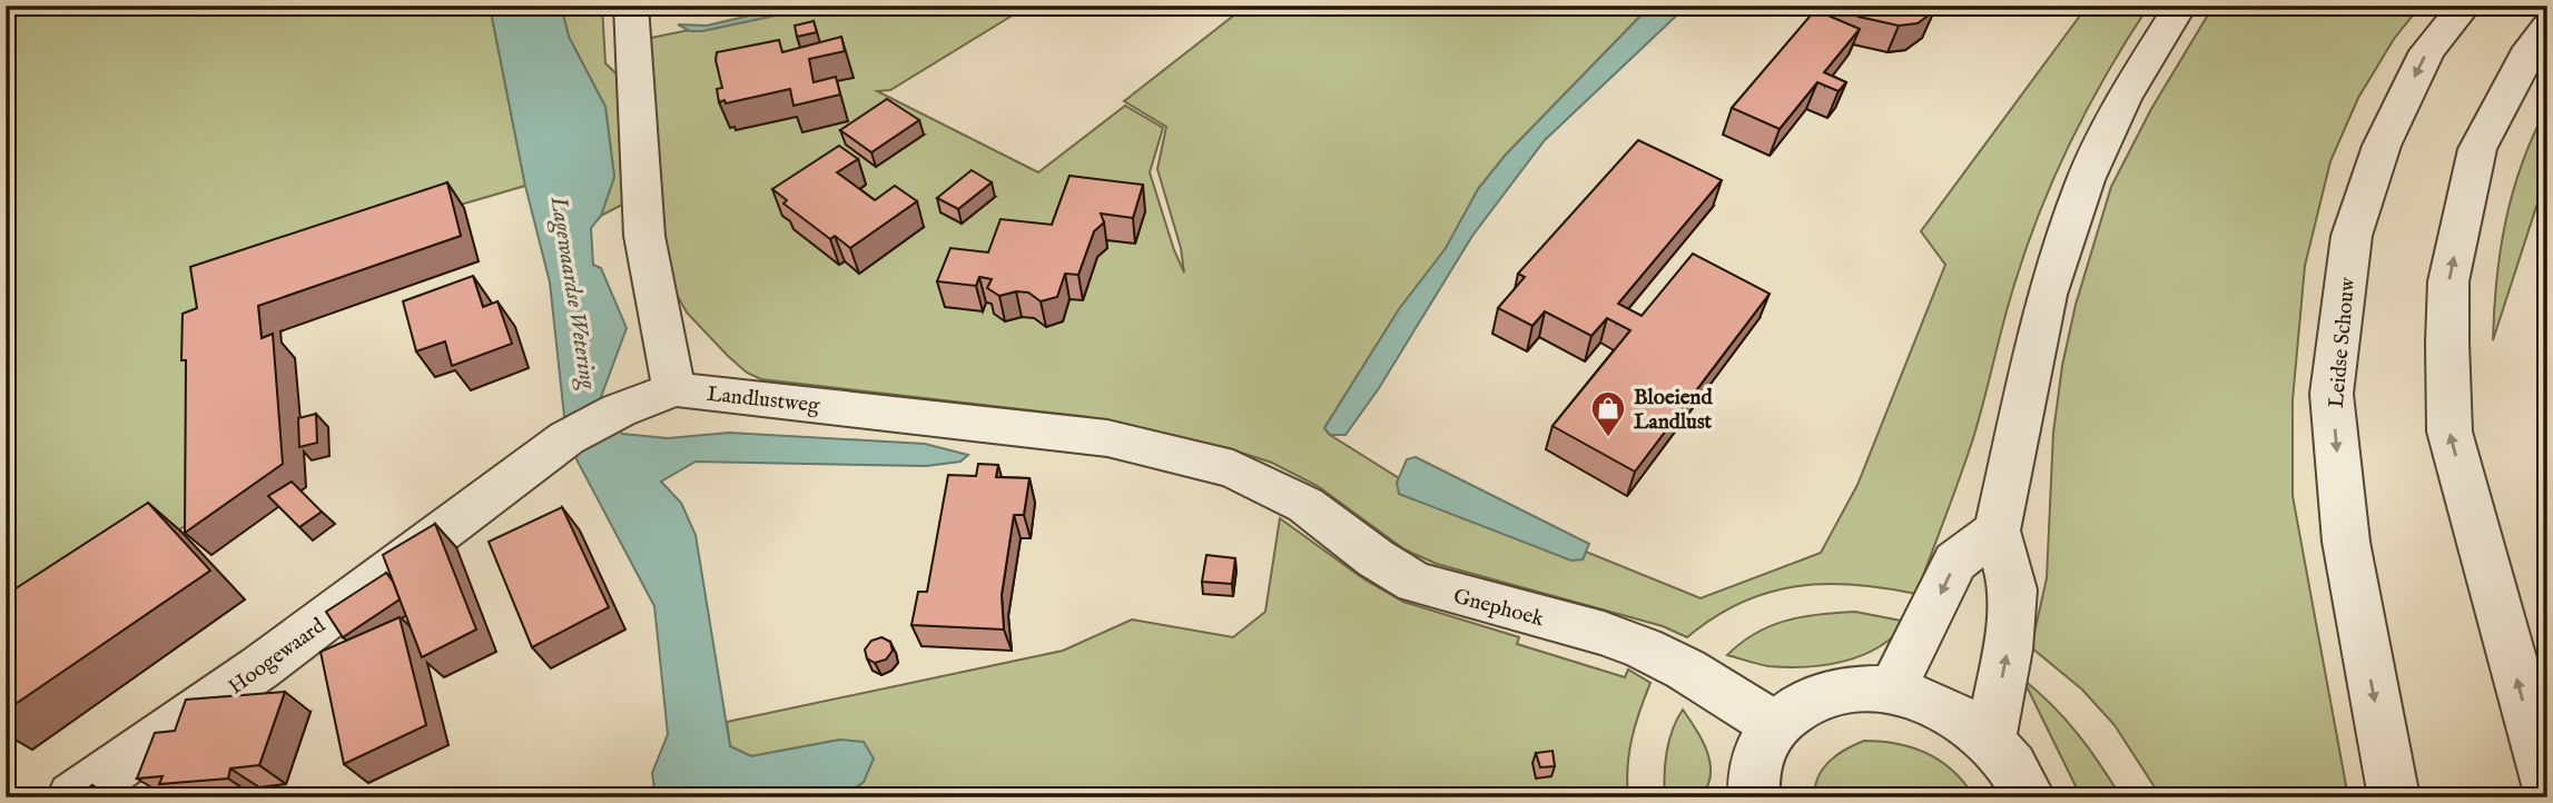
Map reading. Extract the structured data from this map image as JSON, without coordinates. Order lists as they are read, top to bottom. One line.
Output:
{"streets":{"street":["Leidse Schouw","Landlustweg","Gnephoek","Hoogewaard"]},"crossings":[["Landlustweg","Gnephoek"],["Landlustweg","Hoogewaard"]],"water":["Lagewaardse Wetering"],"places":{"shop":["Bloeiend Landlust"]}}
